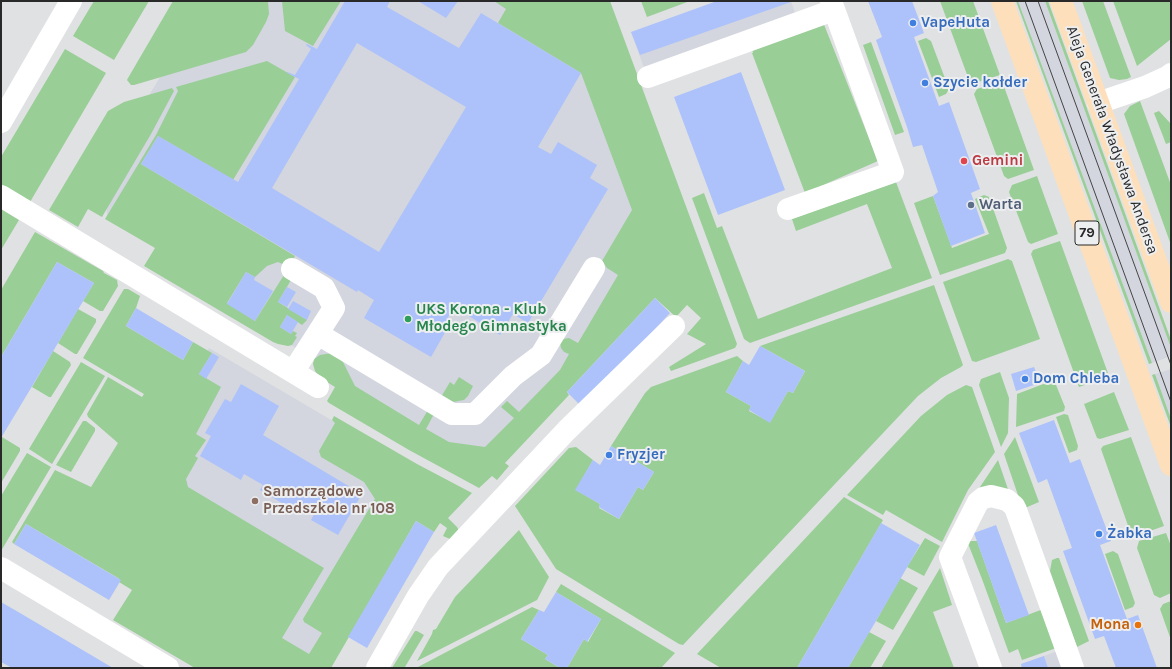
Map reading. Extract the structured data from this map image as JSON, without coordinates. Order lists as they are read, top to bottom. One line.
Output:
{"streets":{"main road":["Aleja Generała Władysława Andersa","79"]},"places":["VapeHuta","Szycie kołder","Gemini","Warta","UKS Korona - Klub Młodego Gimnastyka","Dom Chleba","Fryzjer","Samorządowe Przedszkole nr 108","Żabka","Mona"]}
